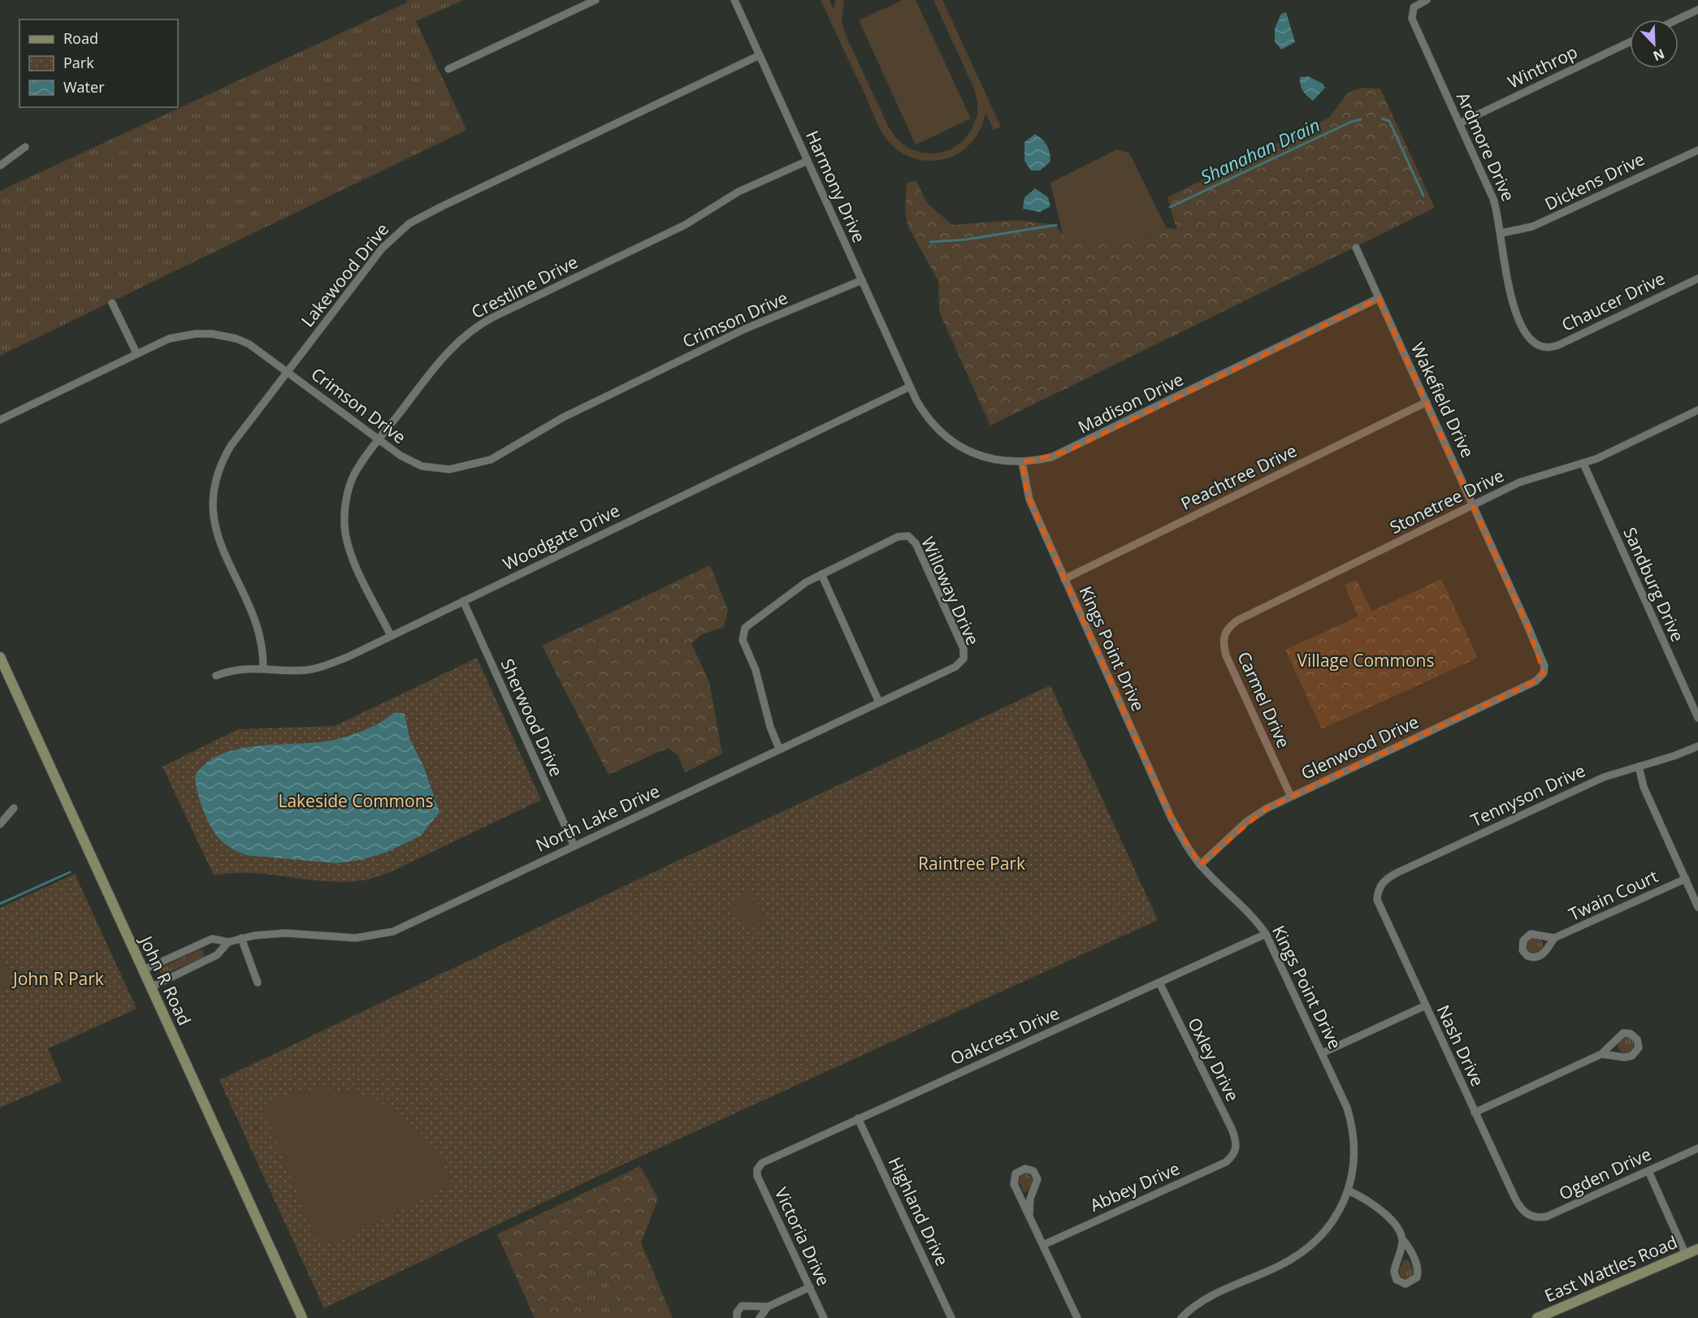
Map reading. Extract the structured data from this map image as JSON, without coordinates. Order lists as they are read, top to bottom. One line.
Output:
{"streets":{"main road":["John R Road","East Wattles Road"],"street":["Winthrop","Ardmore Drive","Dickens Drive","Harmony Drive","Lakewood Drive","Crestline Drive","Chaucer Drive","Crimson Drive","Wakefield Drive","Madison Drive","Peachtree Drive","Stonetree Drive","Woodgate Drive","Sandburg Drive","Willoway Drive","Kings Point Drive","Carmel Drive","Sherwood Drive","Glenwood Drive","Tennyson Drive","North Lake Drive","Twain Court","Oakcrest Drive","Nash Drive","Oxley Drive","Ogden Drive","Abbey Drive","Highland Drive","Victoria Drive"]},"crossings":[["Winthrop","Ardmore Drive"],["Ardmore Drive","Dickens Drive"],["Ardmore Drive","Chaucer Drive"],["Harmony Drive","Lakewood Drive"],["Harmony Drive","Crestline Drive"],["Harmony Drive","Crimson Drive"],["Harmony Drive","Madison Drive"],["Harmony Drive","Woodgate Drive"],["Lakewood Drive","Crimson Drive"],["Lakewood Drive","Woodgate Drive"],["Crestline Drive","Crimson Drive"],["Crestline Drive","Woodgate Drive"],["Wakefield Drive","Madison Drive"],["Wakefield Drive","Peachtree Drive"],["Wakefield Drive","Stonetree Drive"],["Wakefield Drive","Glenwood Drive"],["Madison Drive","Woodgate Drive"],["Madison Drive","Kings Point Drive"],["Peachtree Drive","Kings Point Drive"],["Stonetree Drive","Sandburg Drive"],["Stonetree Drive","Carmel Drive"],["Woodgate Drive","Sherwood Drive"],["Willoway Drive","North Lake Drive"],["Kings Point Drive","Glenwood Drive"],["Kings Point Drive","Oakcrest Drive"],["Carmel Drive","Glenwood Drive"],["Sherwood Drive","North Lake Drive"],["Tennyson Drive","Nash Drive"],["North Lake Drive","John R Road"],["Oakcrest Drive","Oxley Drive"],["Oakcrest Drive","Highland Drive"],["Oakcrest Drive","Victoria Drive"],["Nash Drive","Ogden Drive"],["Oxley Drive","Abbey Drive"]],"water":["Shanahan Drain"],"parks":["Village Commons","Lakeside Commons","Raintree Park","John R Park"],"legend":["Road","Park","Water"],"north":"bottom right"}
